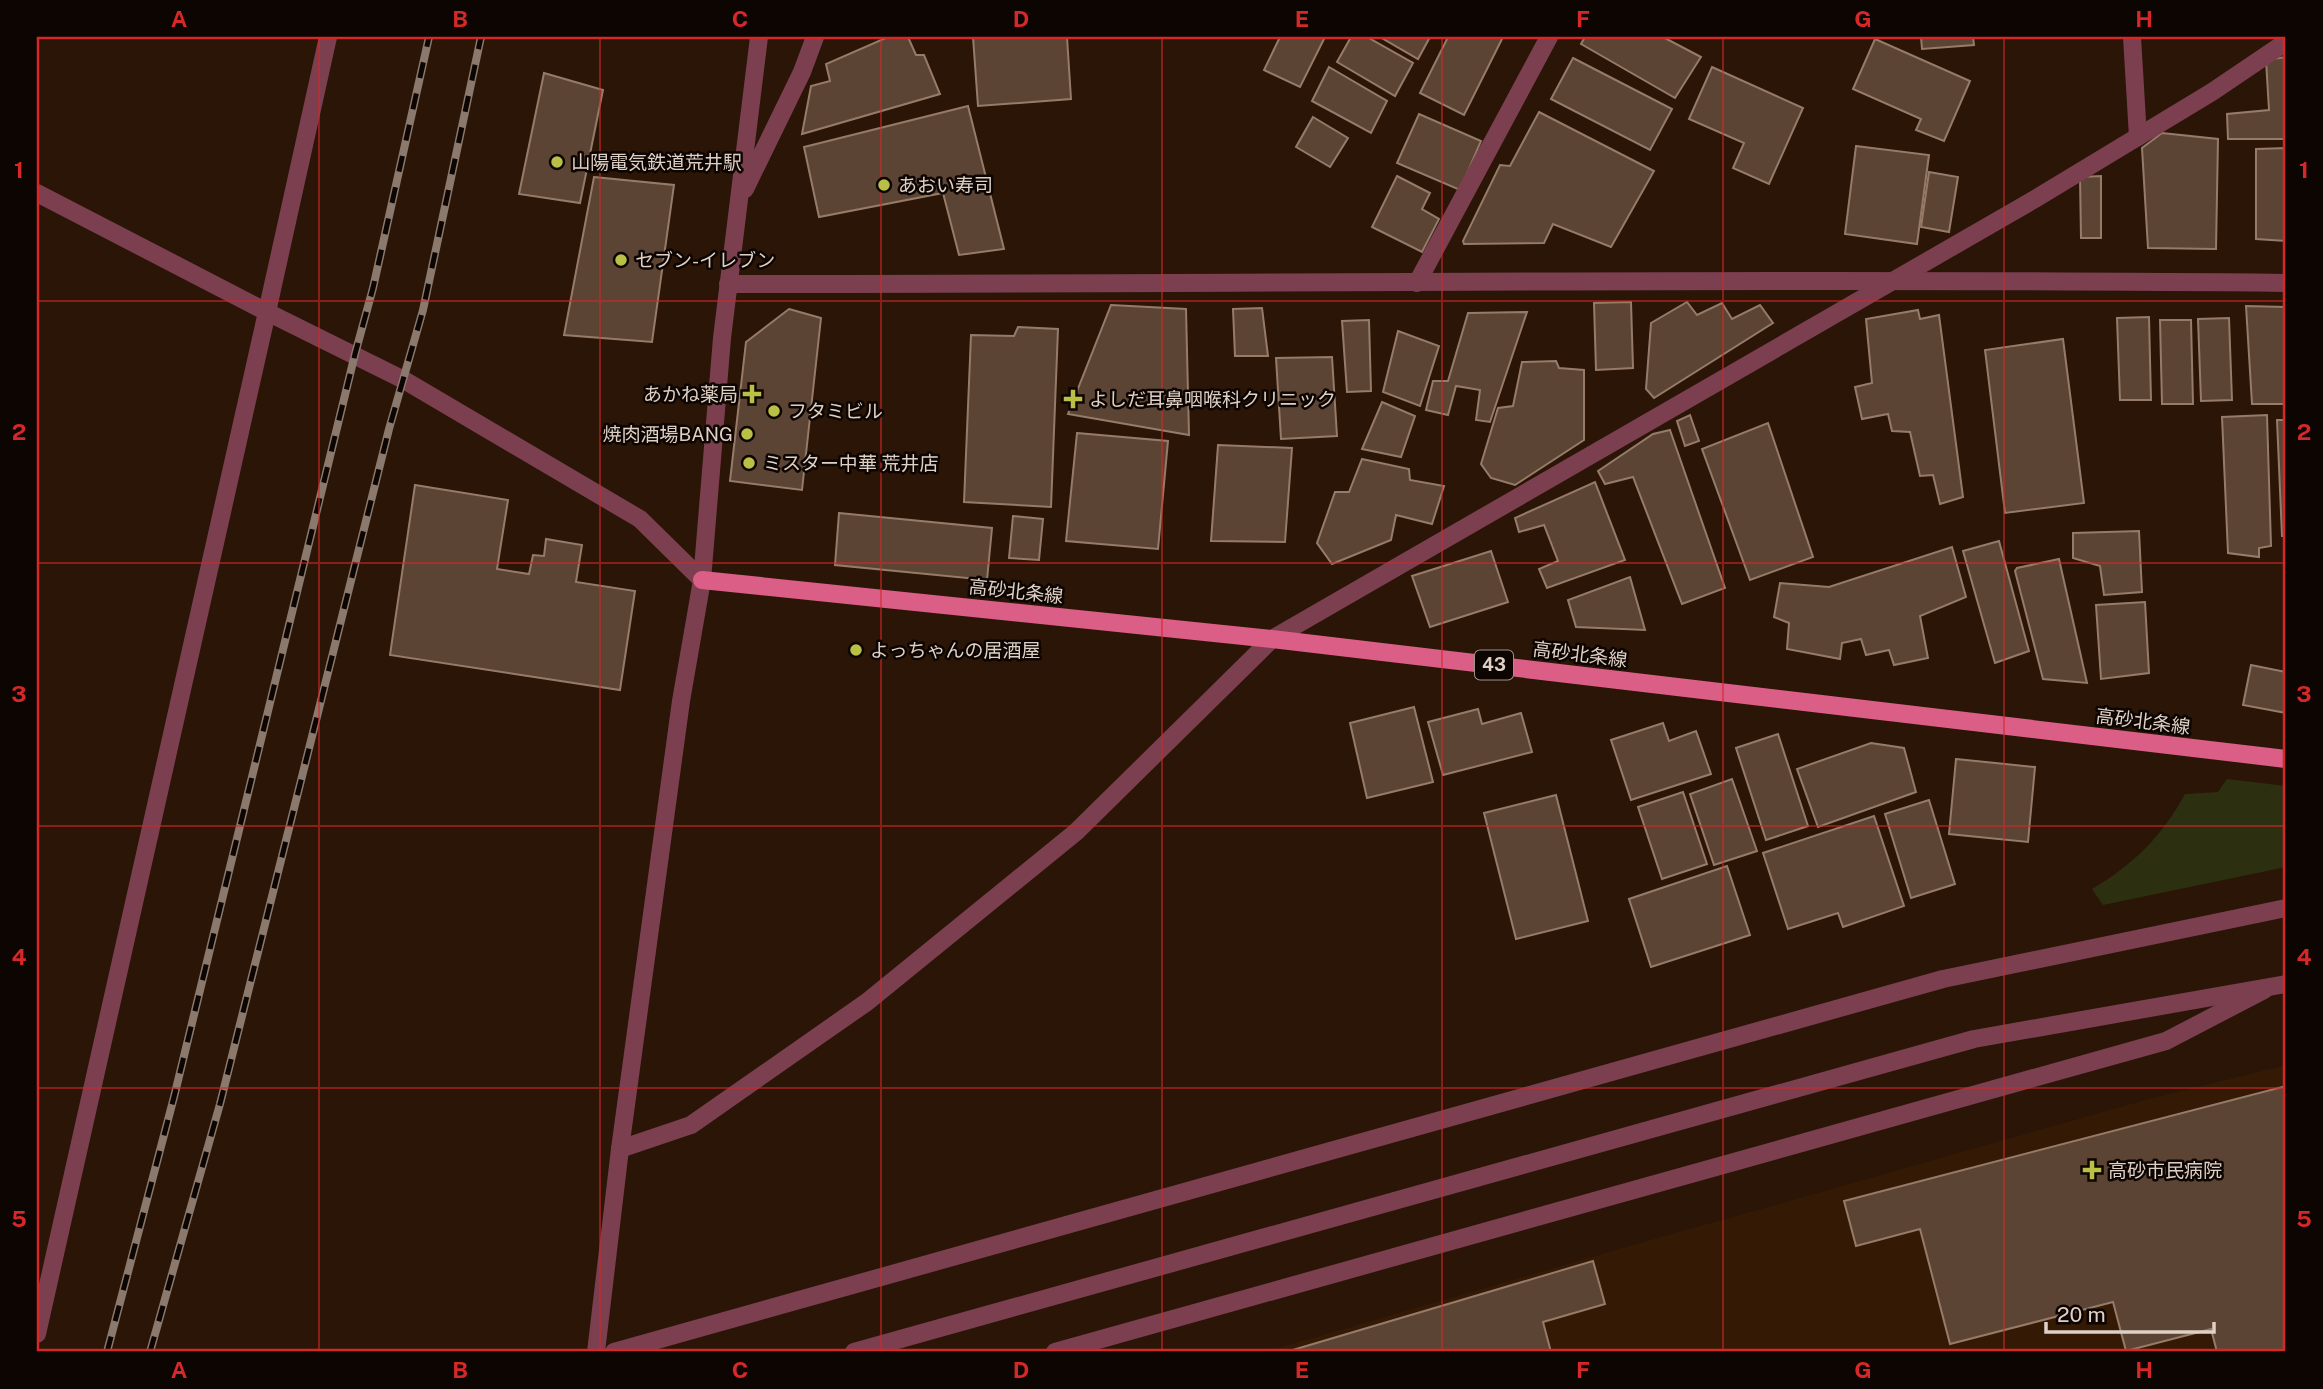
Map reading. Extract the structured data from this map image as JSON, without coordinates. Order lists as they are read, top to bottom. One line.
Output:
{"streets":{"main road":["高砂北条線","43"]},"places":{"other":["山陽電気鉄道荒井駅","あおい寿司","セブン-イレブン","フタミビル","焼肉酒場BANG","ミスター中華 荒井店","よっちゃんの居酒屋"],"health":["あかね薬局","よしだ耳鼻咽喉科クリニック","高砂市民病院"]},"scale_bar":"20 m","grid":{"columns":["A","B","C","D","E","F","G","H"],"rows":["1","2","3","4","5"]}}
